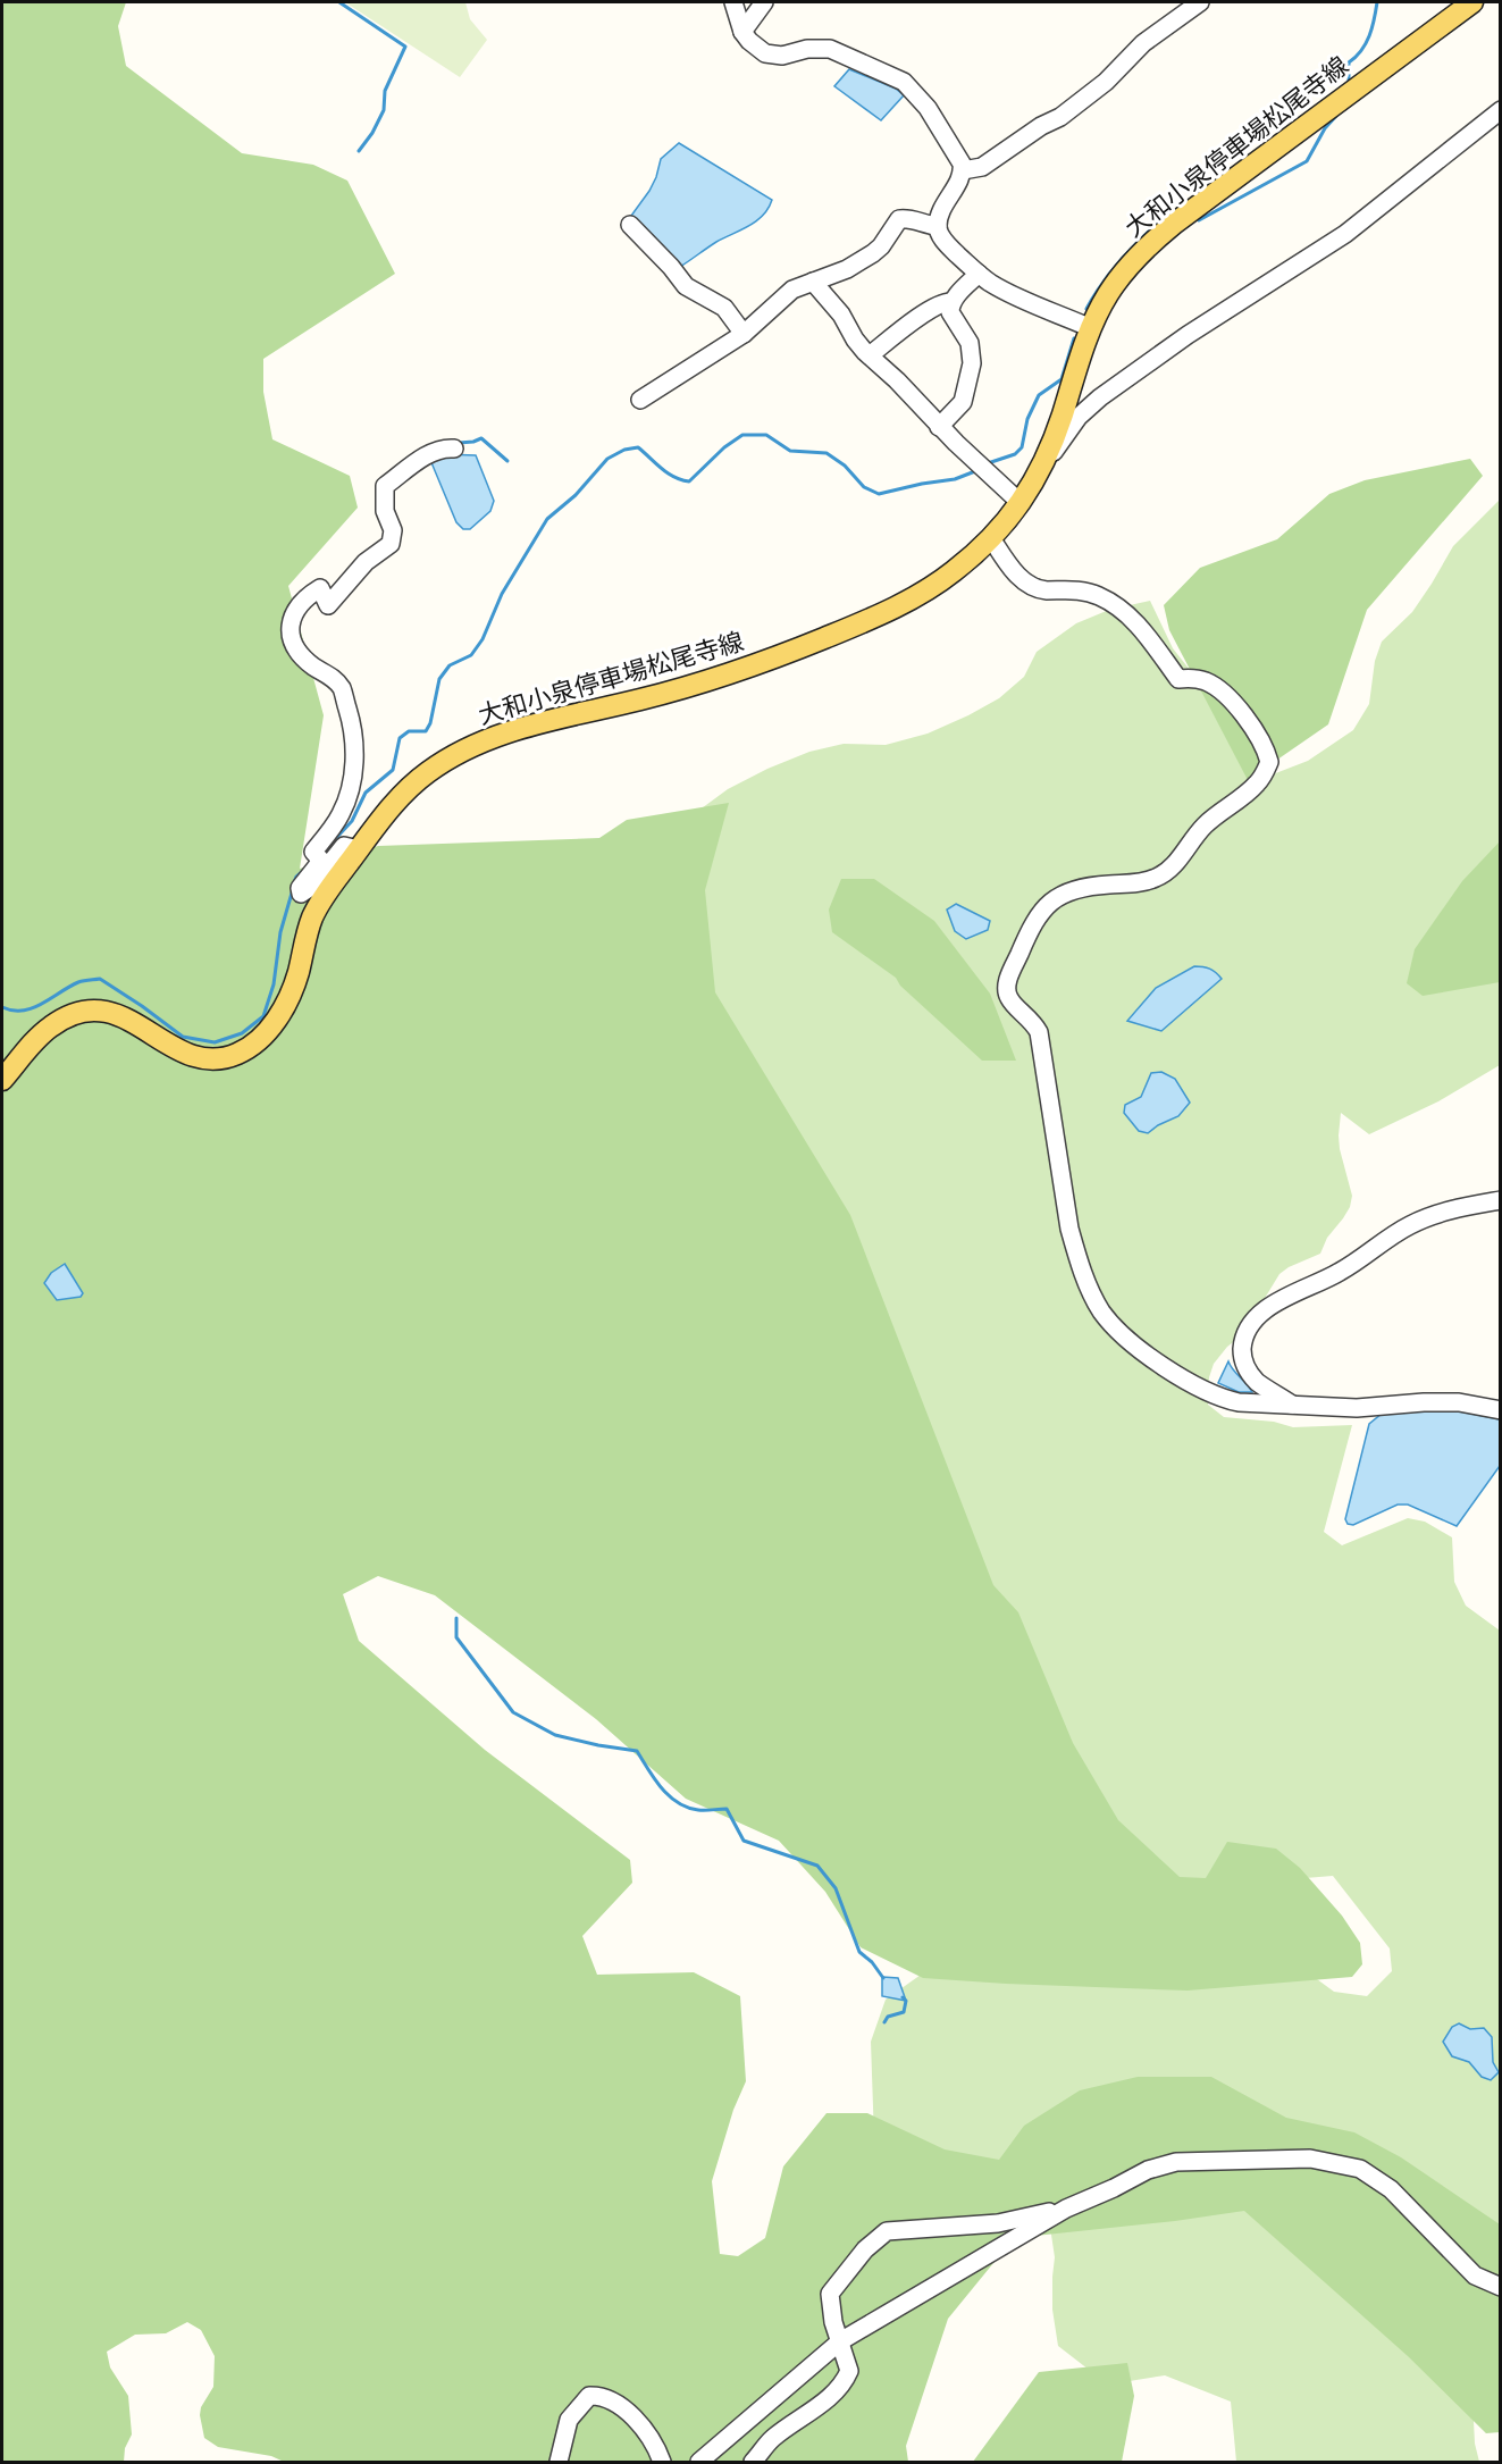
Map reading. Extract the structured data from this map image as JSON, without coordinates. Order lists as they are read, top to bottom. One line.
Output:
{"streets":{"main road":["大和小泉停車場松尾寺線"]}}
